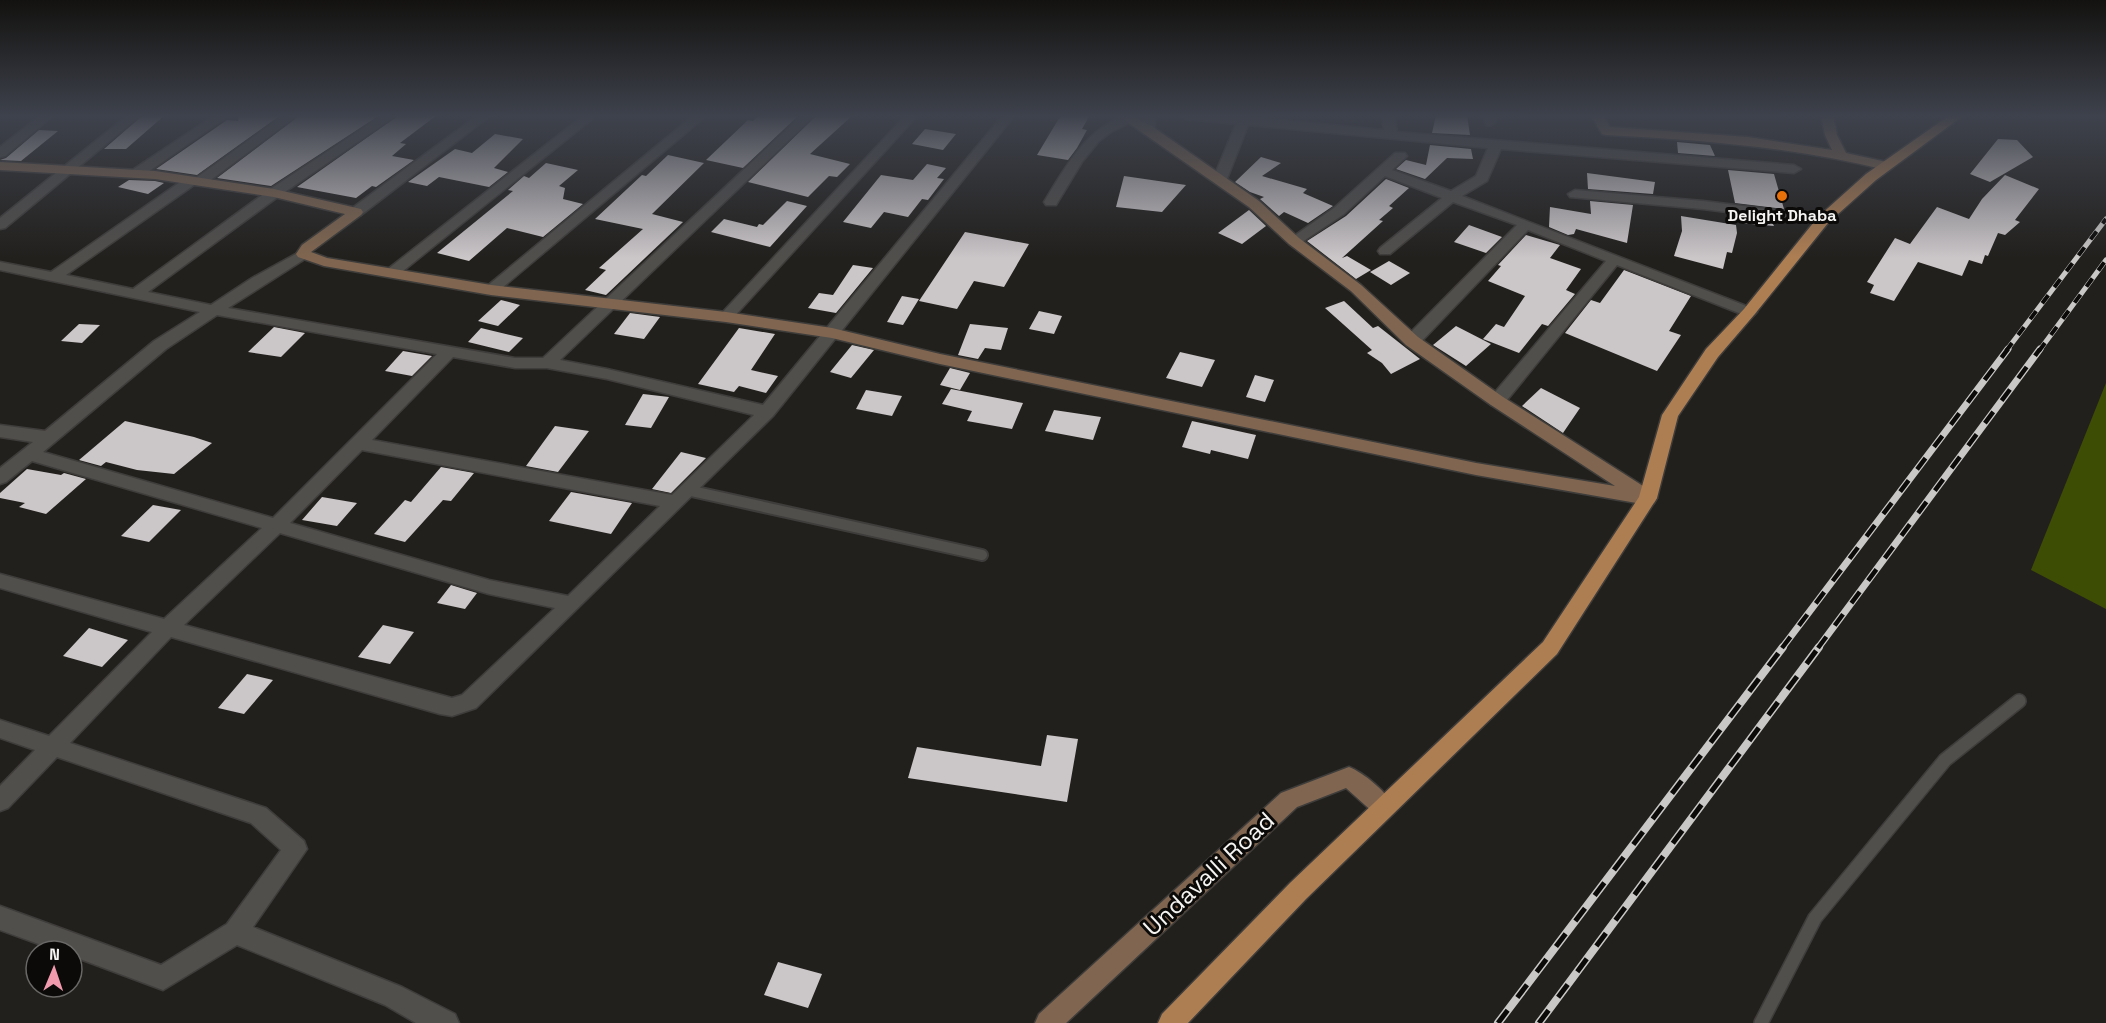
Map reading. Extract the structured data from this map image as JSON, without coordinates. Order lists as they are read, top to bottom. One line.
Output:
{"streets":{"street":["Undavalli Road"]},"places":["Delight Dhaba"],"north":"top"}
